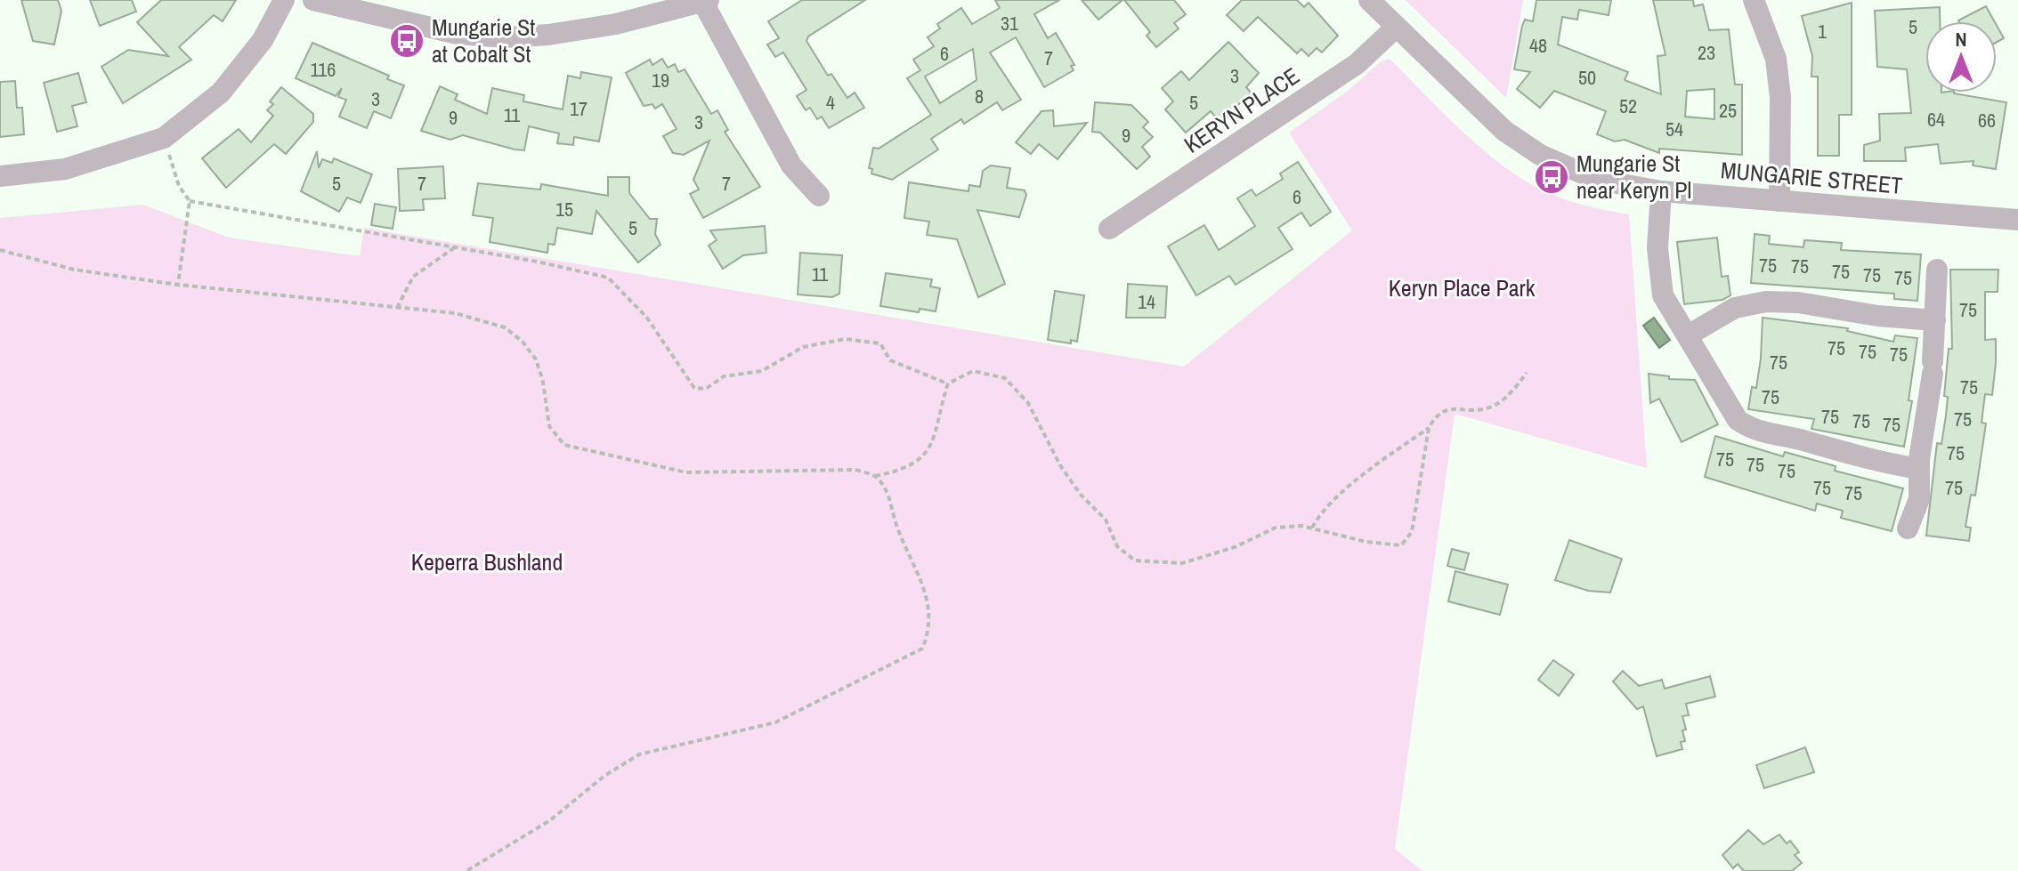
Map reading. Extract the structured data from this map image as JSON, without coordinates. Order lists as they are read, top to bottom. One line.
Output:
{"streets":{"street":["KERYN PLACE","MUNGARIE STREET"]},"crossings":[["KERYN PLACE","MUNGARIE STREET"]],"parks":["Keryn Place Park","Keperra Bushland"],"places":{"bus stop":["Mungarie St at Cobalt St","Mungarie St near Keryn Pl"]},"house_numbers":["31","5","1","48","23","6","7","116","3","50","19","8","3","4","5","52","17","25","11","9","64","66","3","54","9","5","7","7","6","15","5","75","75","75","11","75","75","14","75","75","75","75","75","75","75","75","75","75","75","75","75","75","75","75","75","75"],"north":"top"}
